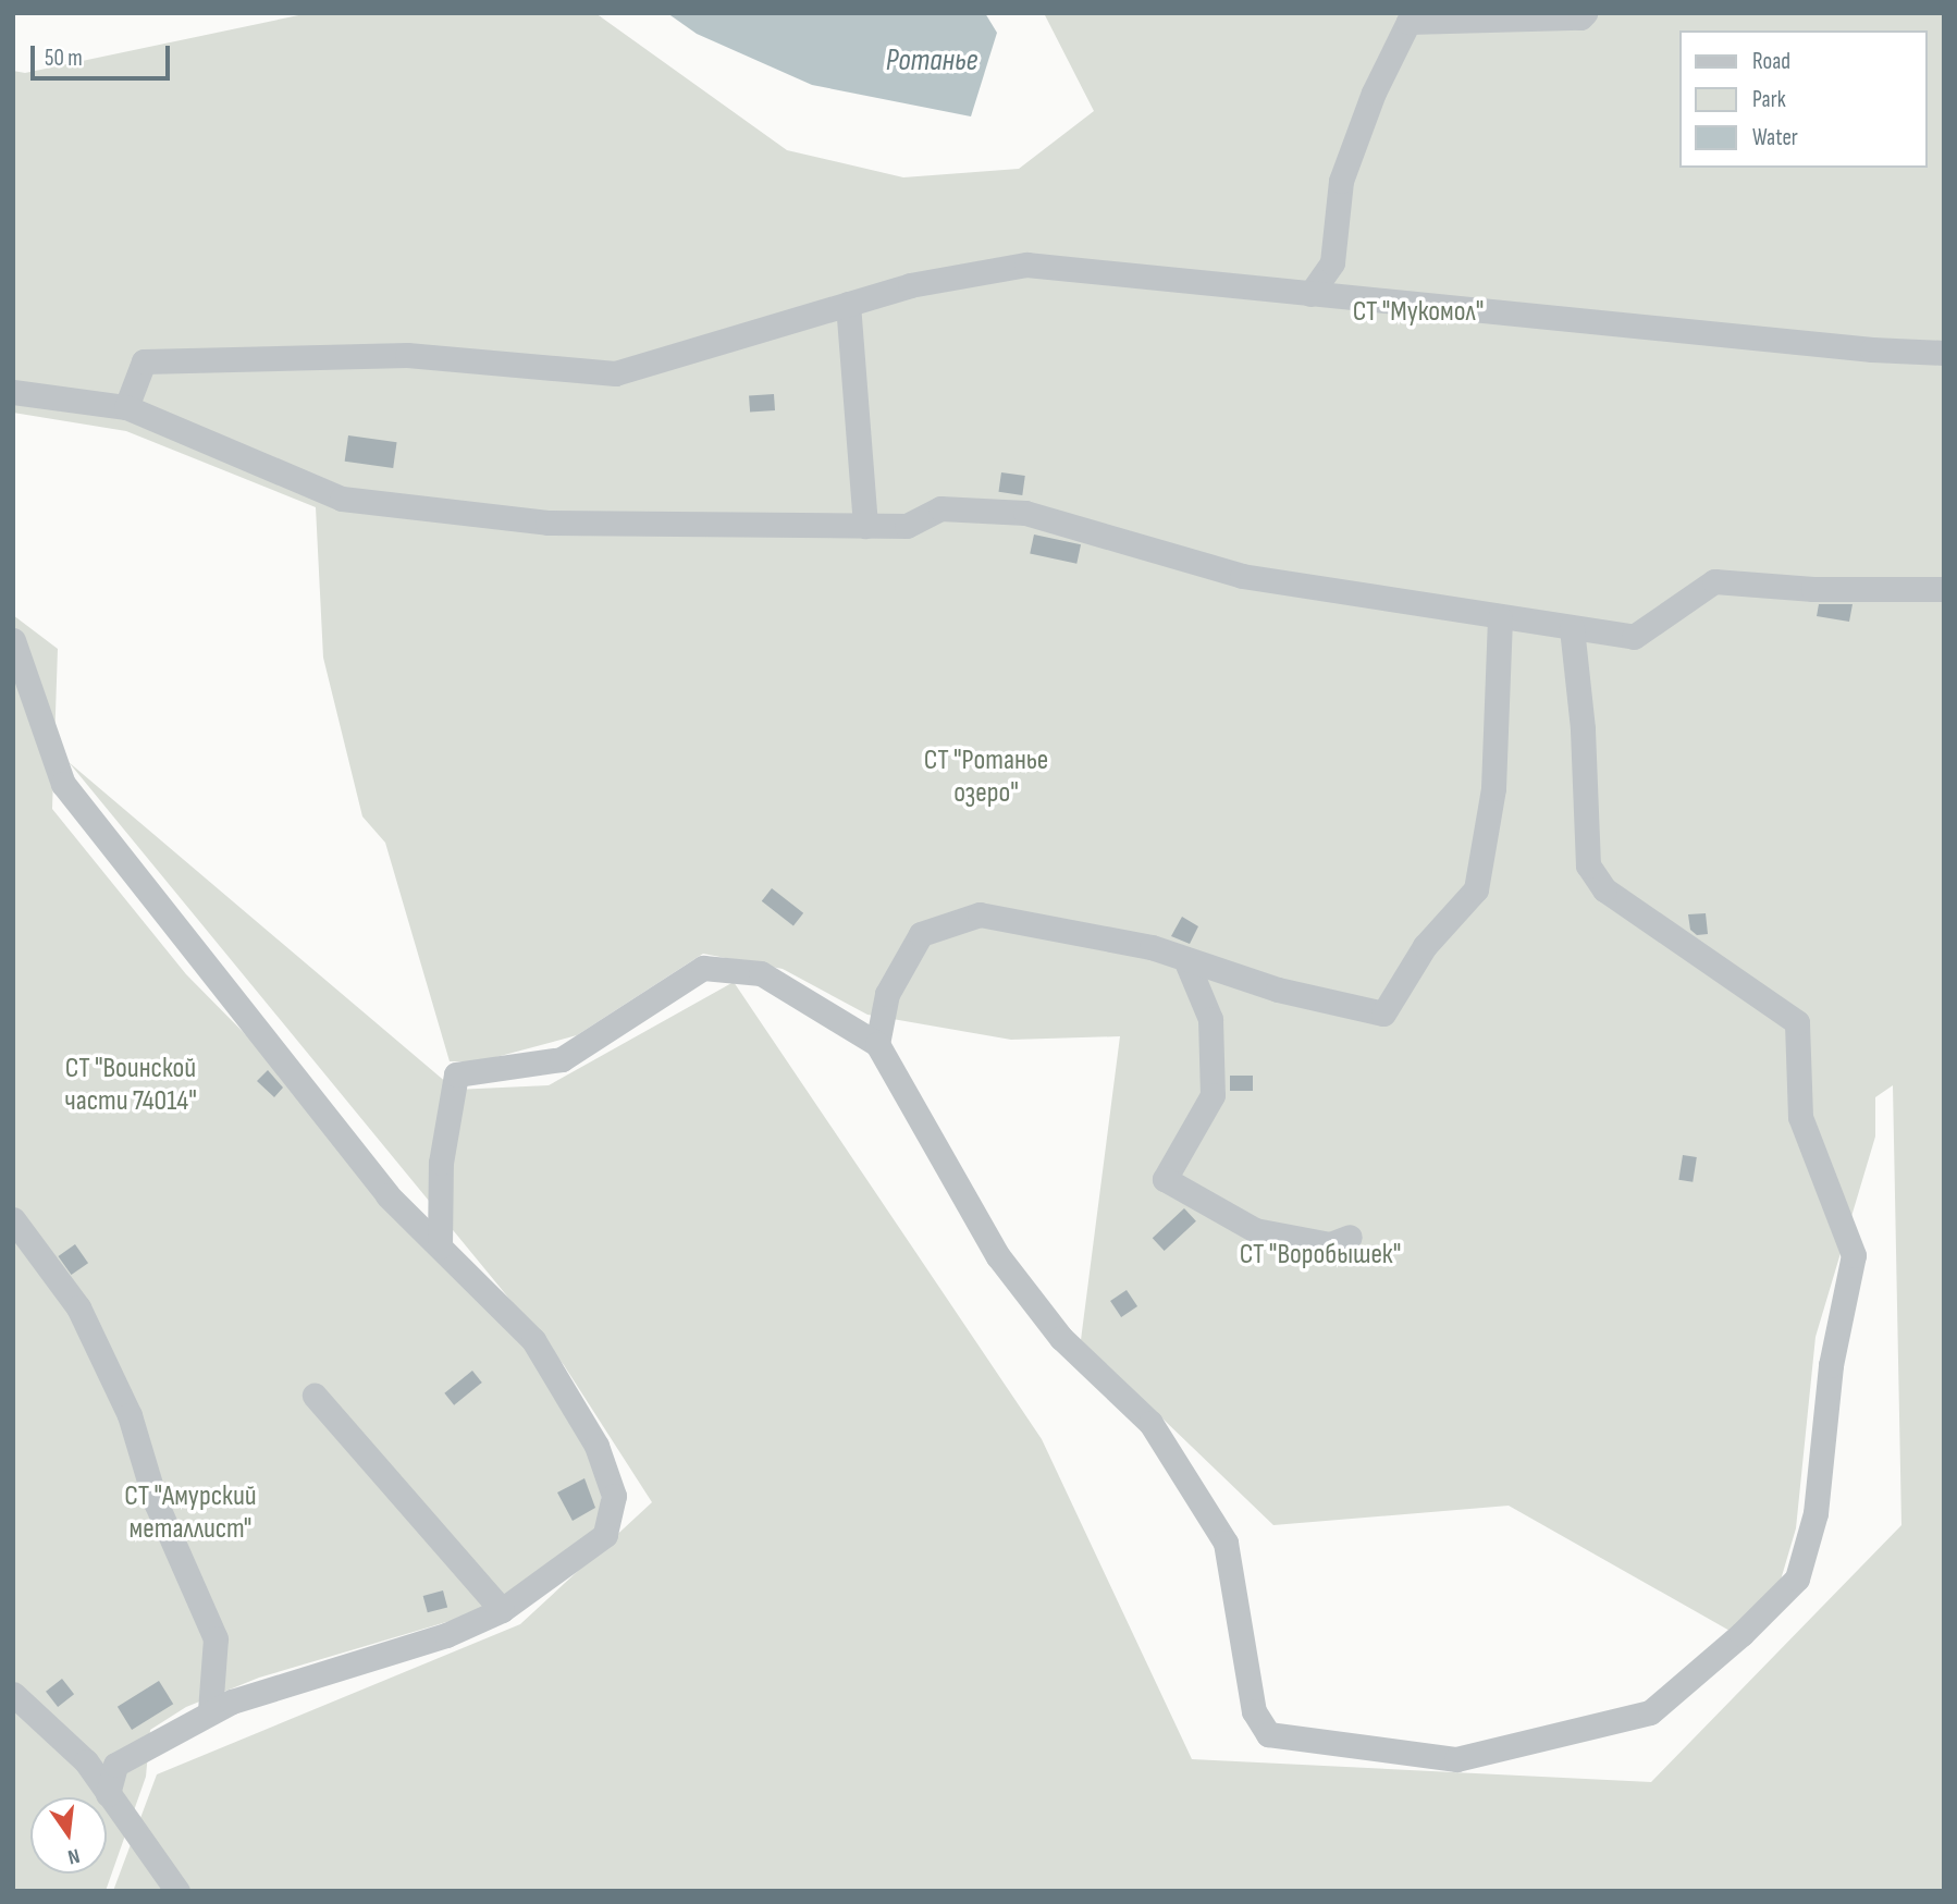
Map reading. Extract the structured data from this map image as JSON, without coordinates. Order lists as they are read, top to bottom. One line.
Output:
{"water":["Ротанье"],"parks":["СТ \"Мукомол\"","СТ \"Ротанье озеро\"","СТ \"Воинской части 74014\"","СТ \"Воробышек\"","СТ \"Амурский металлист\""],"legend":["Road","Park","Water"],"scale_bar":"50 m","north":"bottom"}
